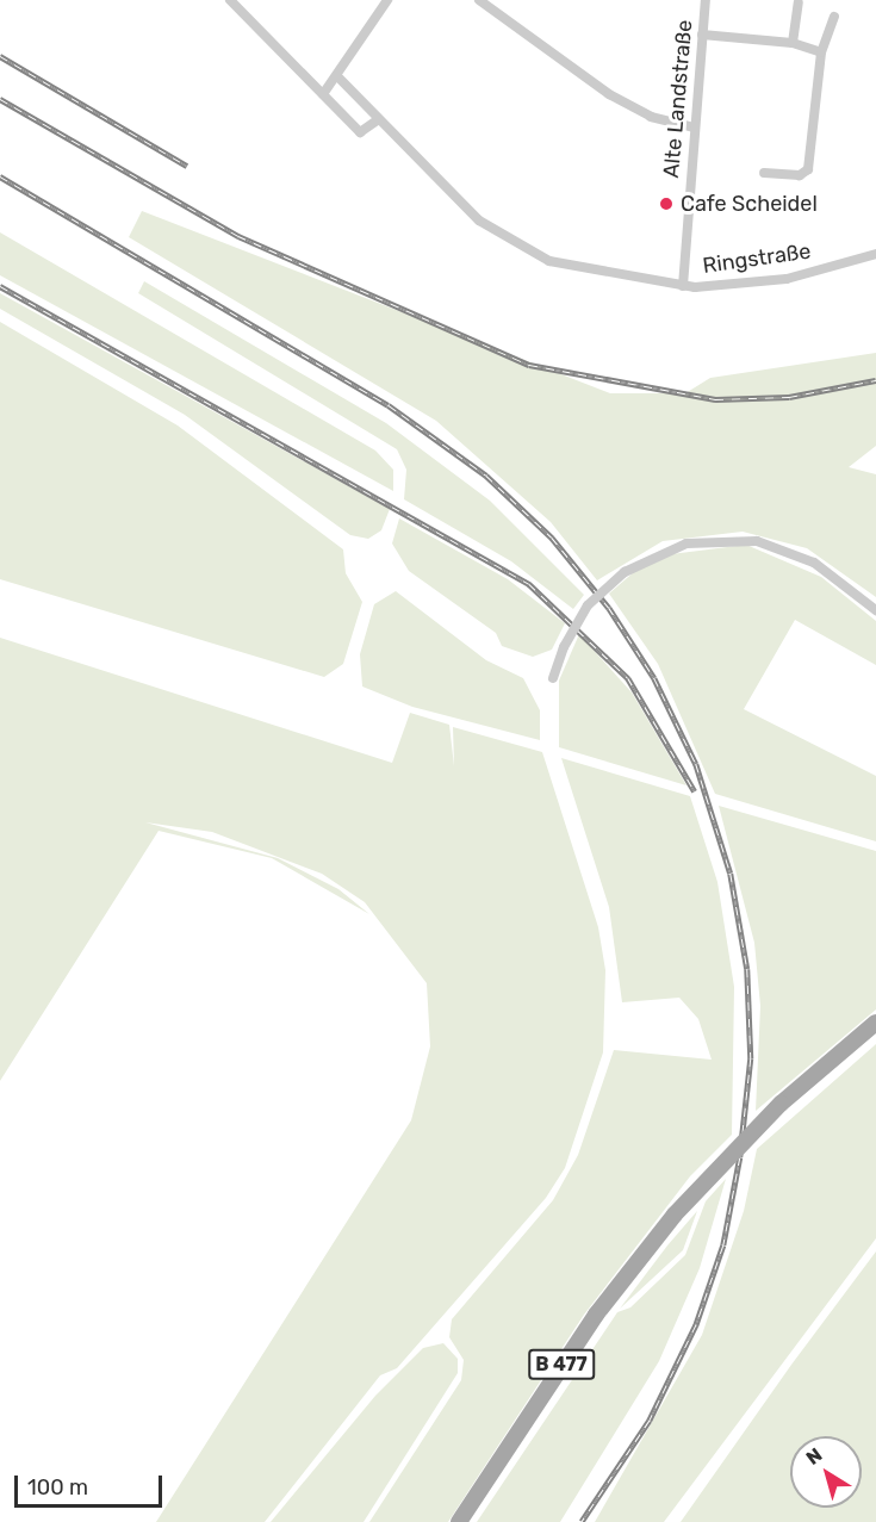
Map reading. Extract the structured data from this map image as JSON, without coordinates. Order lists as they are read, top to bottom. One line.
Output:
{"streets":{"main road":["B 477"],"street":["Alte Landstraße","Ringstraße"]},"crossings":[["Alte Landstraße","Ringstraße"]],"places":["Cafe Scheidel"],"scale_bar":"100 m","north":"top left"}
